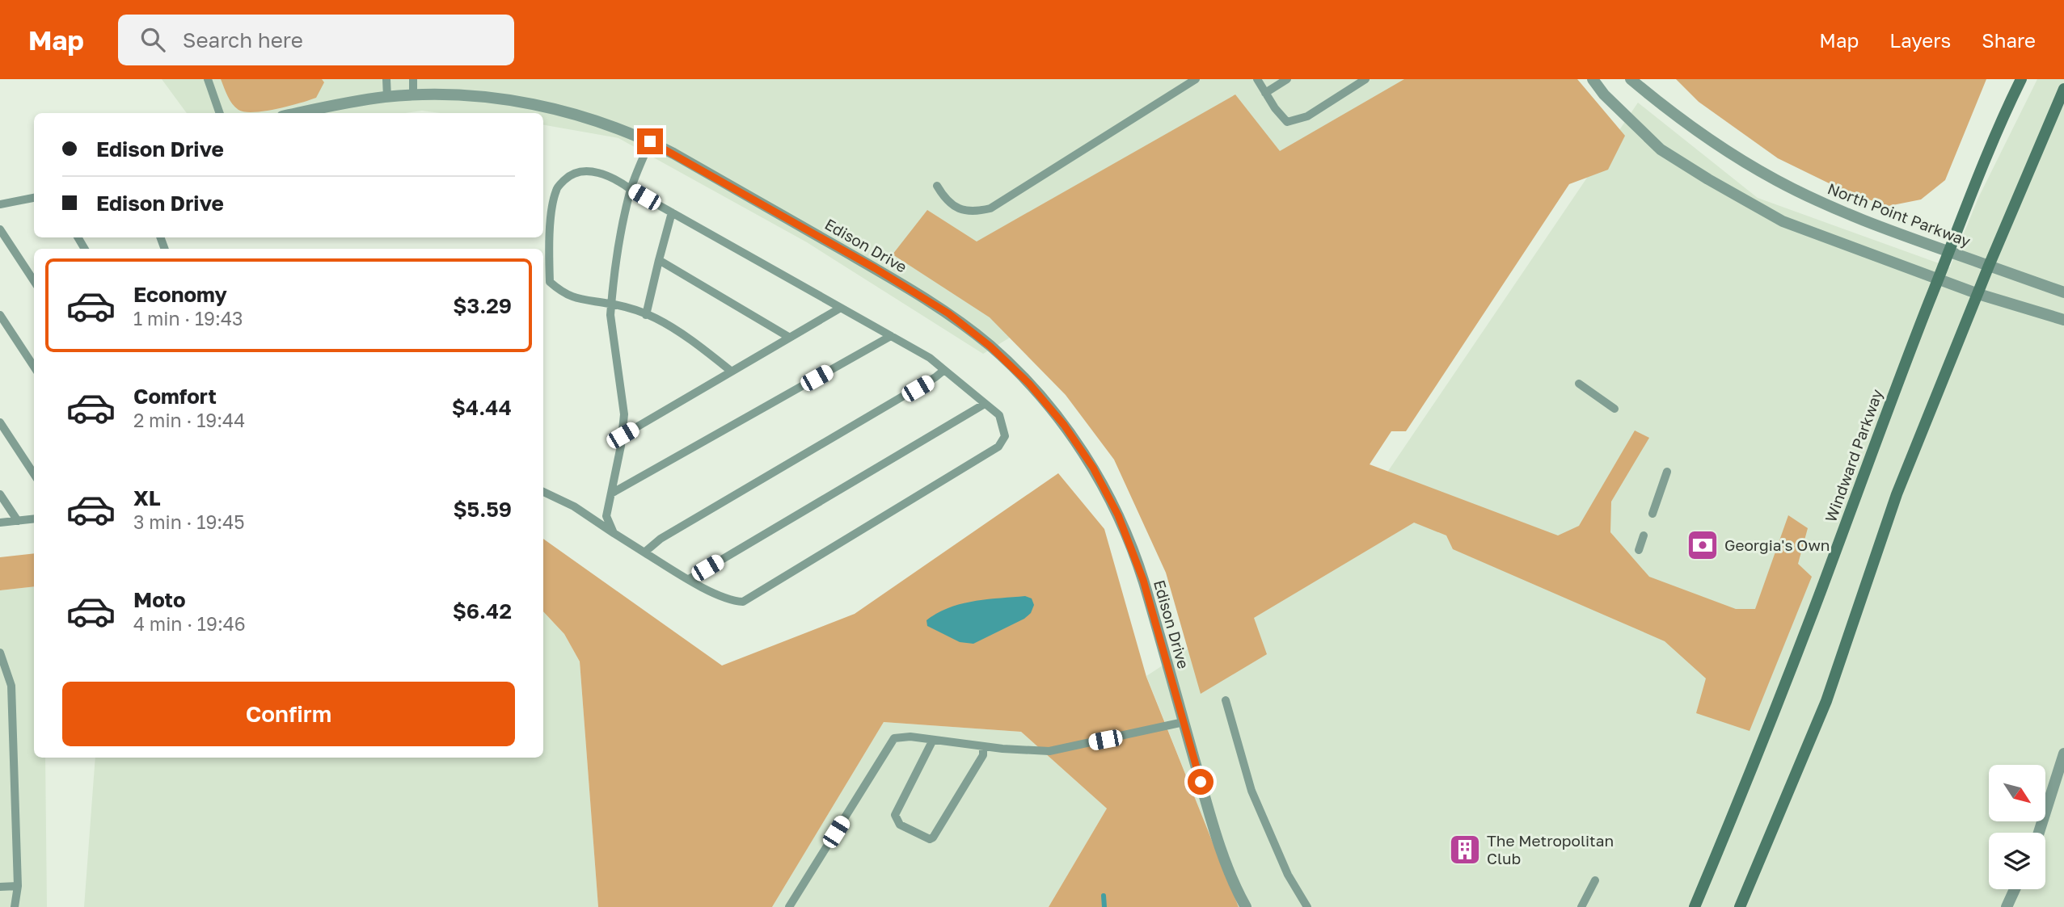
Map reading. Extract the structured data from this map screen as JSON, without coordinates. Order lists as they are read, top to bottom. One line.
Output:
{"streets":{"main road":["Windward Parkway"],"street":["North Point Parkway","Edison Drive"]},"crossings":[["North Point Parkway","Windward Parkway"]],"places":{"bank":["Georgia's Own"],"building":["The Metropolitan Club"]},"north":"bottom right","page":{"header":"Map","search":"Search here","nav":["Map","Layers","Share"],"banner":["Edison Drive","Edison Drive"],"list":[{"name":"Economy","note":"1 min · 19:43","value":"$3.29"},{"name":"Comfort","note":"2 min · 19:44","value":"$4.44"},{"name":"XL","note":"3 min · 19:45","value":"$5.59"},{"name":"Moto","note":"4 min · 19:46","value":"$6.42"}],"buttons":"Confirm"}}
